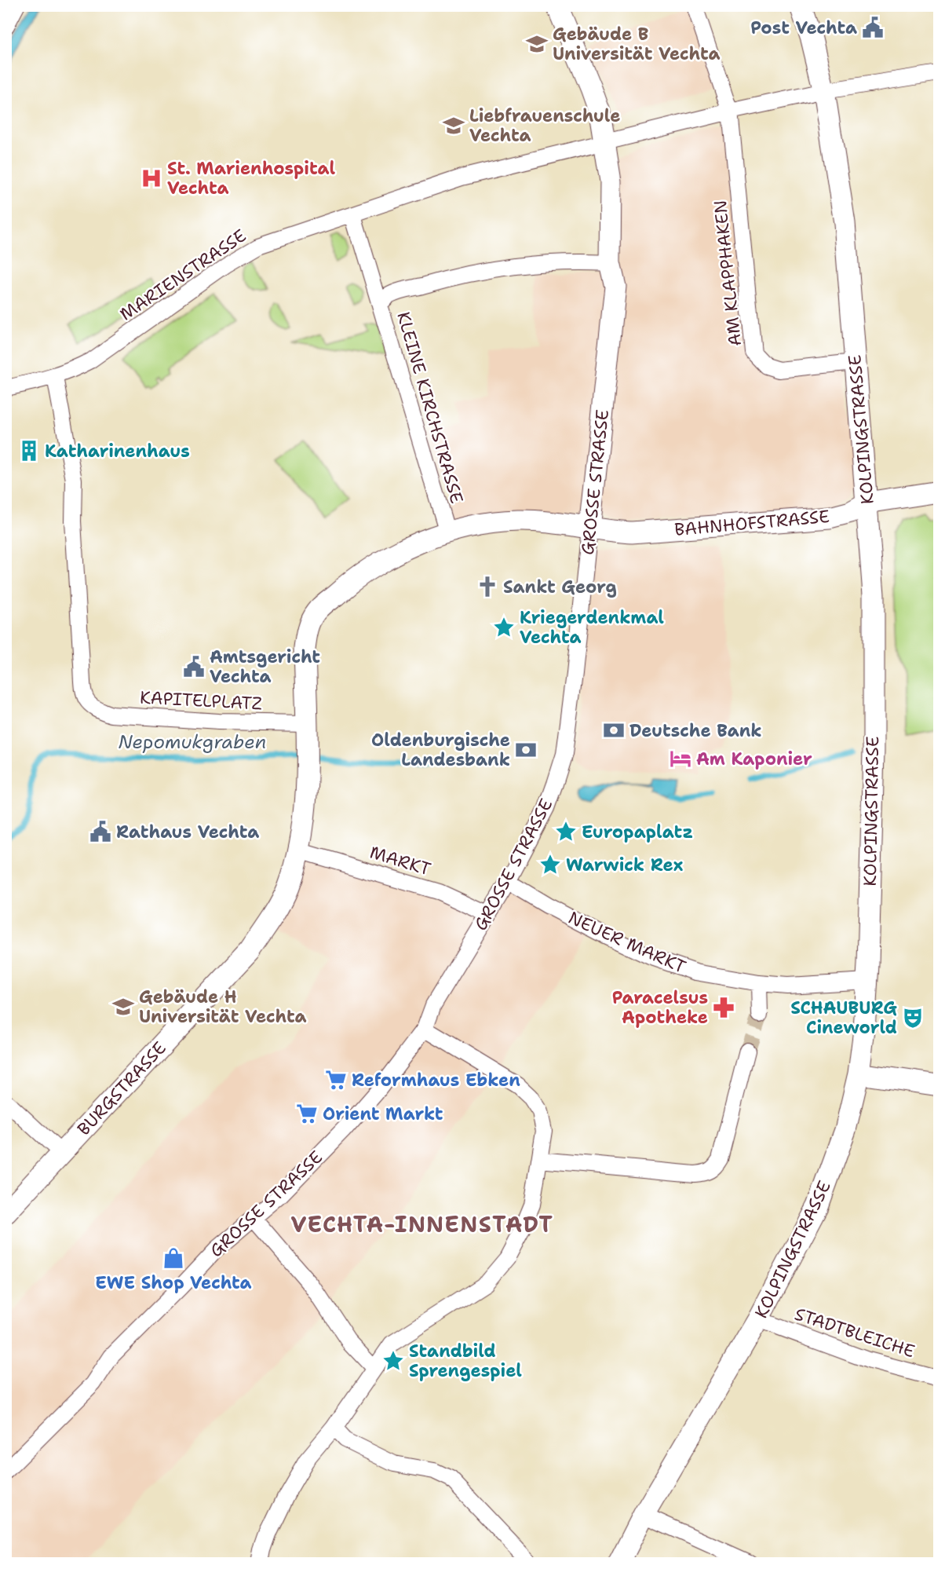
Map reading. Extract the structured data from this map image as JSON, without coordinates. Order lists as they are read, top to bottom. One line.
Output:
{"streets":{"street":["AM KLAPPHAKEN","MARIENSTRASSE","KLEINE KIRCHSTRASSE","KOLPINGSTRASSE","GROSSE STRASSE","BAHNHOFSTRASSE","KAPITELPLATZ","MARKT","NEUER MARKT","BURGSTRASSE","STADTBLEICHE"]},"crossings":[["AM KLAPPHAKEN","KOLPINGSTRASSE"],["MARIENSTRASSE","GROSSE STRASSE"],["MARIENSTRASSE","KAPITELPLATZ"],["KLEINE KIRCHSTRASSE","GROSSE STRASSE"],["KLEINE KIRCHSTRASSE","BAHNHOFSTRASSE"],["KLEINE KIRCHSTRASSE","BURGSTRASSE"],["KOLPINGSTRASSE","BAHNHOFSTRASSE"],["KOLPINGSTRASSE","NEUER MARKT"],["KOLPINGSTRASSE","STADTBLEICHE"],["GROSSE STRASSE","BAHNHOFSTRASSE"],["GROSSE STRASSE","MARKT"],["GROSSE STRASSE","NEUER MARKT"],["BAHNHOFSTRASSE","BURGSTRASSE"],["KAPITELPLATZ","BURGSTRASSE"],["MARKT","BURGSTRASSE"]],"districts":["VECHTA-INNENSTADT"],"water":["Nepomukgraben"],"places":{"public building":["Post Vechta","Amtsgericht Vechta","Rathaus Vechta"],"school or university":["Gebäude B Universität Vechta","Liebfrauenschule Vechta","Gebäude H Universität Vechta"],"hospital":["St. Marienhospital Vechta"],"building":["Katharinenhaus"],"church":["Sankt Georg"],"place":["Kriegerdenkmal Vechta","Europaplatz","Warwick Rex","Standbild Sprengespiel"],"bank":["Deutsche Bank","Oldenburgische Landesbank"],"hotel":["Am Kaponier"],"pharmacy":["Paracelsus Apotheke"],"theatre":["SCHAUBURG Cineworld"],"supermarket":["Reformhaus Ebken","Orient Markt"],"shop":["EWE Shop Vechta"]}}
